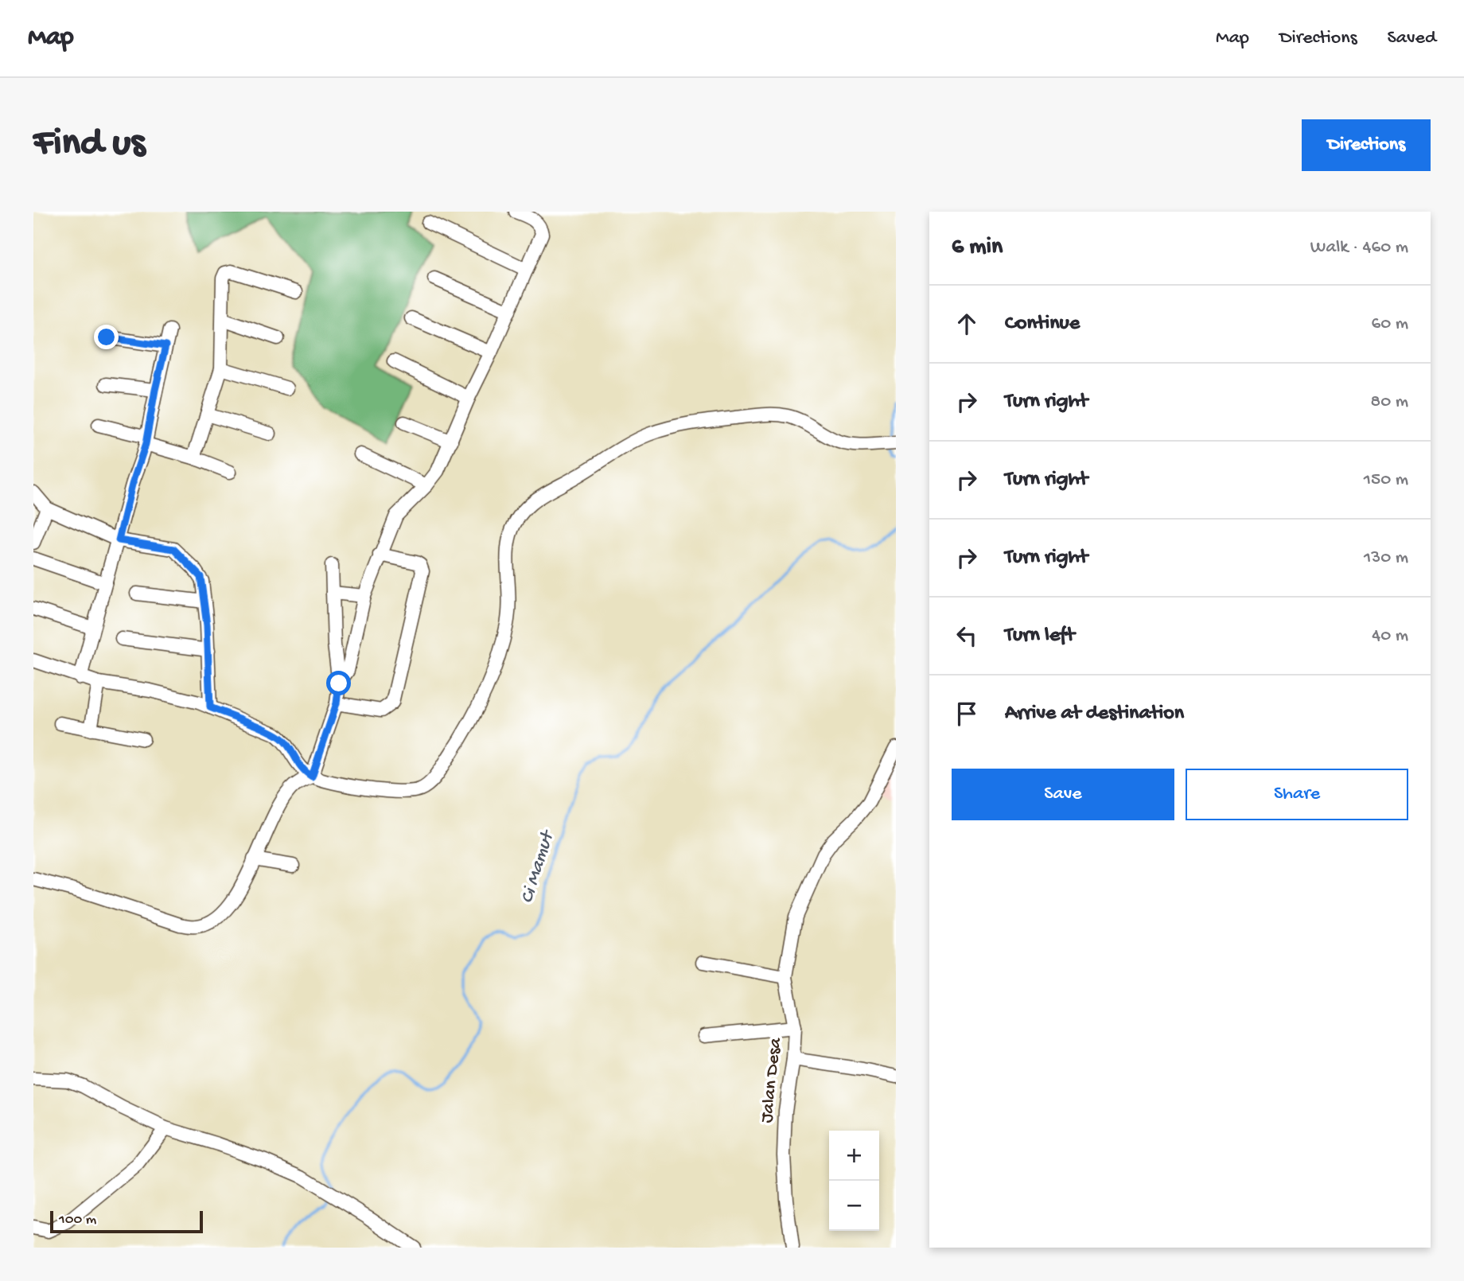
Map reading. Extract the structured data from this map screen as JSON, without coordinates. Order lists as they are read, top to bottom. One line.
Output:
{"streets":{"street":["Jalan Desa"]},"water":["Ci Mamut"],"scale_bar":"100 m","page":{"header":"Map","nav":["Map","Directions","Saved"],"buttons":["Directions",["Save","Share"]],"title":"Find us","heading":["6 min","Walk · 460 m"],"list":[["Continue","60 m"],["Turn right","80 m"],["Turn right","150 m"],["Turn right","130 m"],["Turn left","40 m"],"Arrive at destination"],"map_buttons":["+","−"],"scale":"100 m"}}
